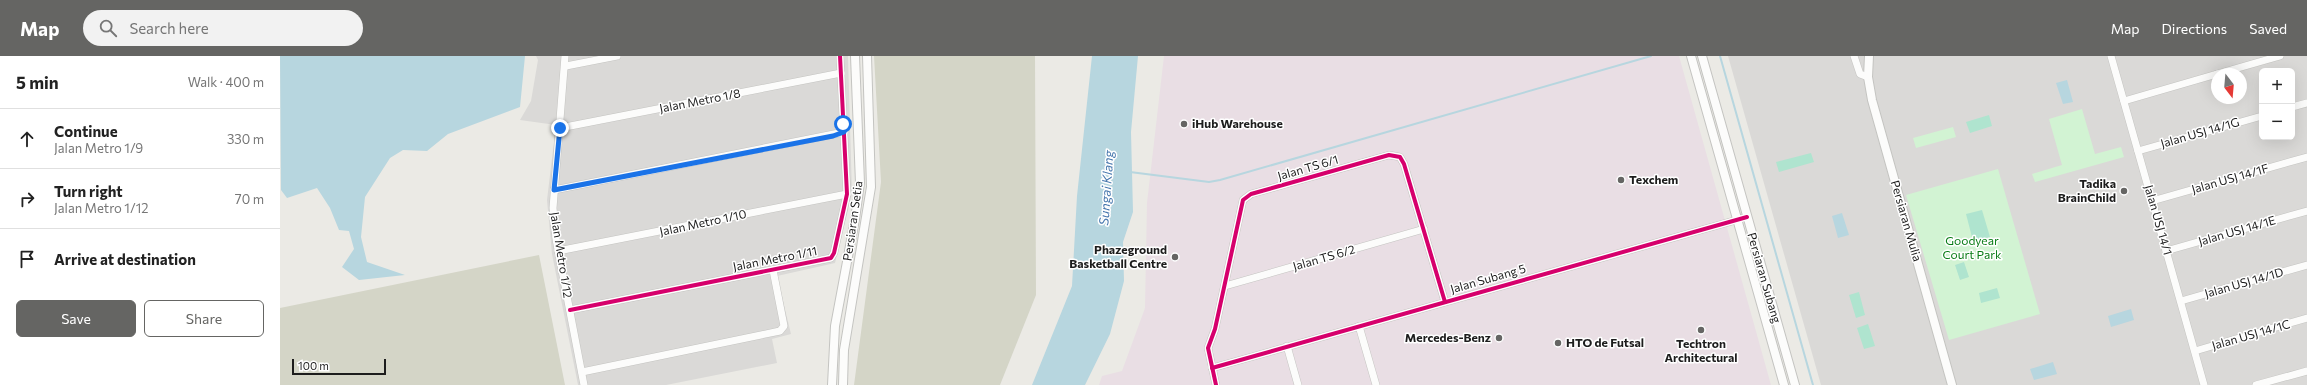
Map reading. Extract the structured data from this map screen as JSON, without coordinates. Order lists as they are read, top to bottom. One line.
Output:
{"streets":{"street":["Jalan Metro 1/8","Jalan USJ 14/1G","Jalan TS 6/1","Jalan USJ 14/1F","Jalan USJ 14/1","Persiaran Setia","Persiaran Mulia","Jalan Metro 1/10","Jalan USJ 14/1E","Jalan Metro 1/12","Jalan TS 6/2","Jalan Metro 1/11","Persiaran Subang","Jalan Subang 5","Jalan USJ 14/1D","Jalan USJ 14/1C"]},"crossings":[["Jalan Metro 1/8","Jalan Metro 1/12"],["Jalan Metro 1/8","Jalan Metro 1/11"],["Jalan USJ 14/1G","Jalan USJ 14/1"],["Jalan TS 6/1","Jalan TS 6/2"],["Jalan TS 6/1","Jalan Subang 5"],["Jalan USJ 14/1F","Jalan USJ 14/1"],["Jalan USJ 14/1","Jalan USJ 14/1E"],["Jalan USJ 14/1","Jalan USJ 14/1D"],["Jalan USJ 14/1","Jalan USJ 14/1C"],["Jalan Metro 1/10","Jalan Metro 1/12"],["Jalan Metro 1/10","Jalan Metro 1/11"],["Jalan Metro 1/12","Jalan Metro 1/11"],["Persiaran Subang","Jalan Subang 5"]],"water":["Sungai Klang"],"parks":["Goodyear Court Park"],"places":["iHub Warehouse","Texchem","Tadika BrainChild","Phazeground Basketball Centre","Techtron Architectural","Mercedes-Benz","HTO de Futsal"],"scale_bar":"100 m","north":"bottom","page":{"header":"Map","search":"Search here","nav":["Map","Directions","Saved"],"heading":["5 min","Walk · 400 m"],"map_buttons":["+","−"],"list":[["Continue","Jalan Metro 1/9","330 m"],["Turn right","Jalan Metro 1/12","70 m"],"Arrive at destination"],"buttons":["Save","Share"],"scale":"100 m"}}
